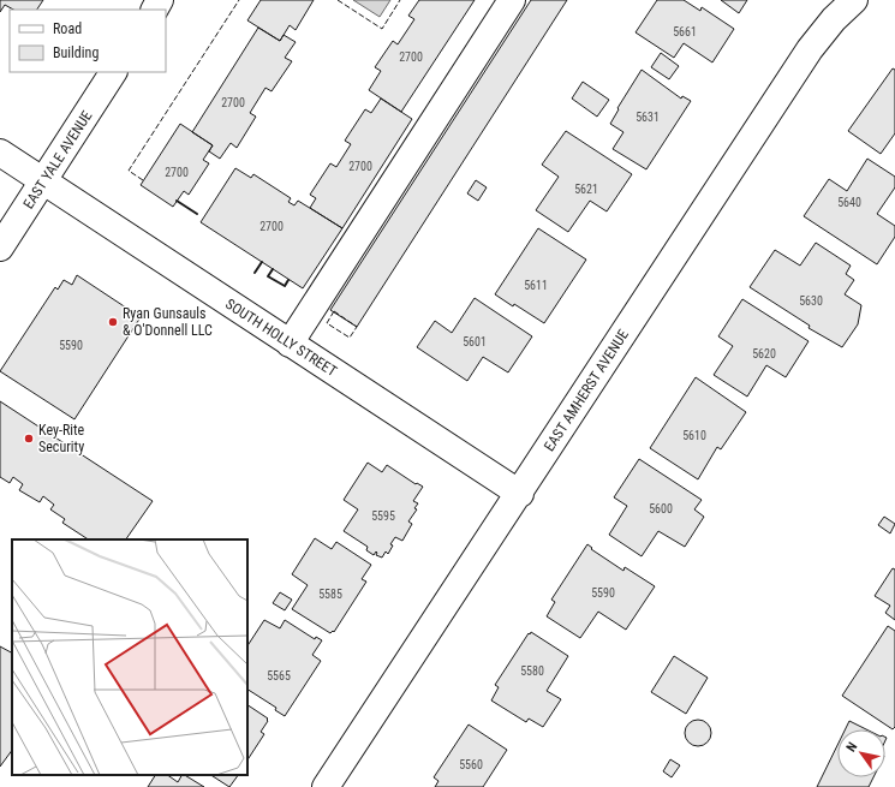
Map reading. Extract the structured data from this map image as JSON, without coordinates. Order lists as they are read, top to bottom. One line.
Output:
{"streets":{"street":["EAST YALE AVENUE","SOUTH HOLLY STREET","EAST AMHERST AVENUE"]},"crossings":[["EAST YALE AVENUE","SOUTH HOLLY STREET"],["SOUTH HOLLY STREET","EAST AMHERST AVENUE"]],"places":["Ryan Gunsauls & O'Donnell LLC","Key-Rite Security"],"house_numbers":["5661","2700","2700","5631","2700","2700","5621","5640","2700","5611","5630","5601","5590","5620","5610","5600","5595","5590","5585","5580","5565","5560"],"legend":["Road","Building"],"north":"top left"}
